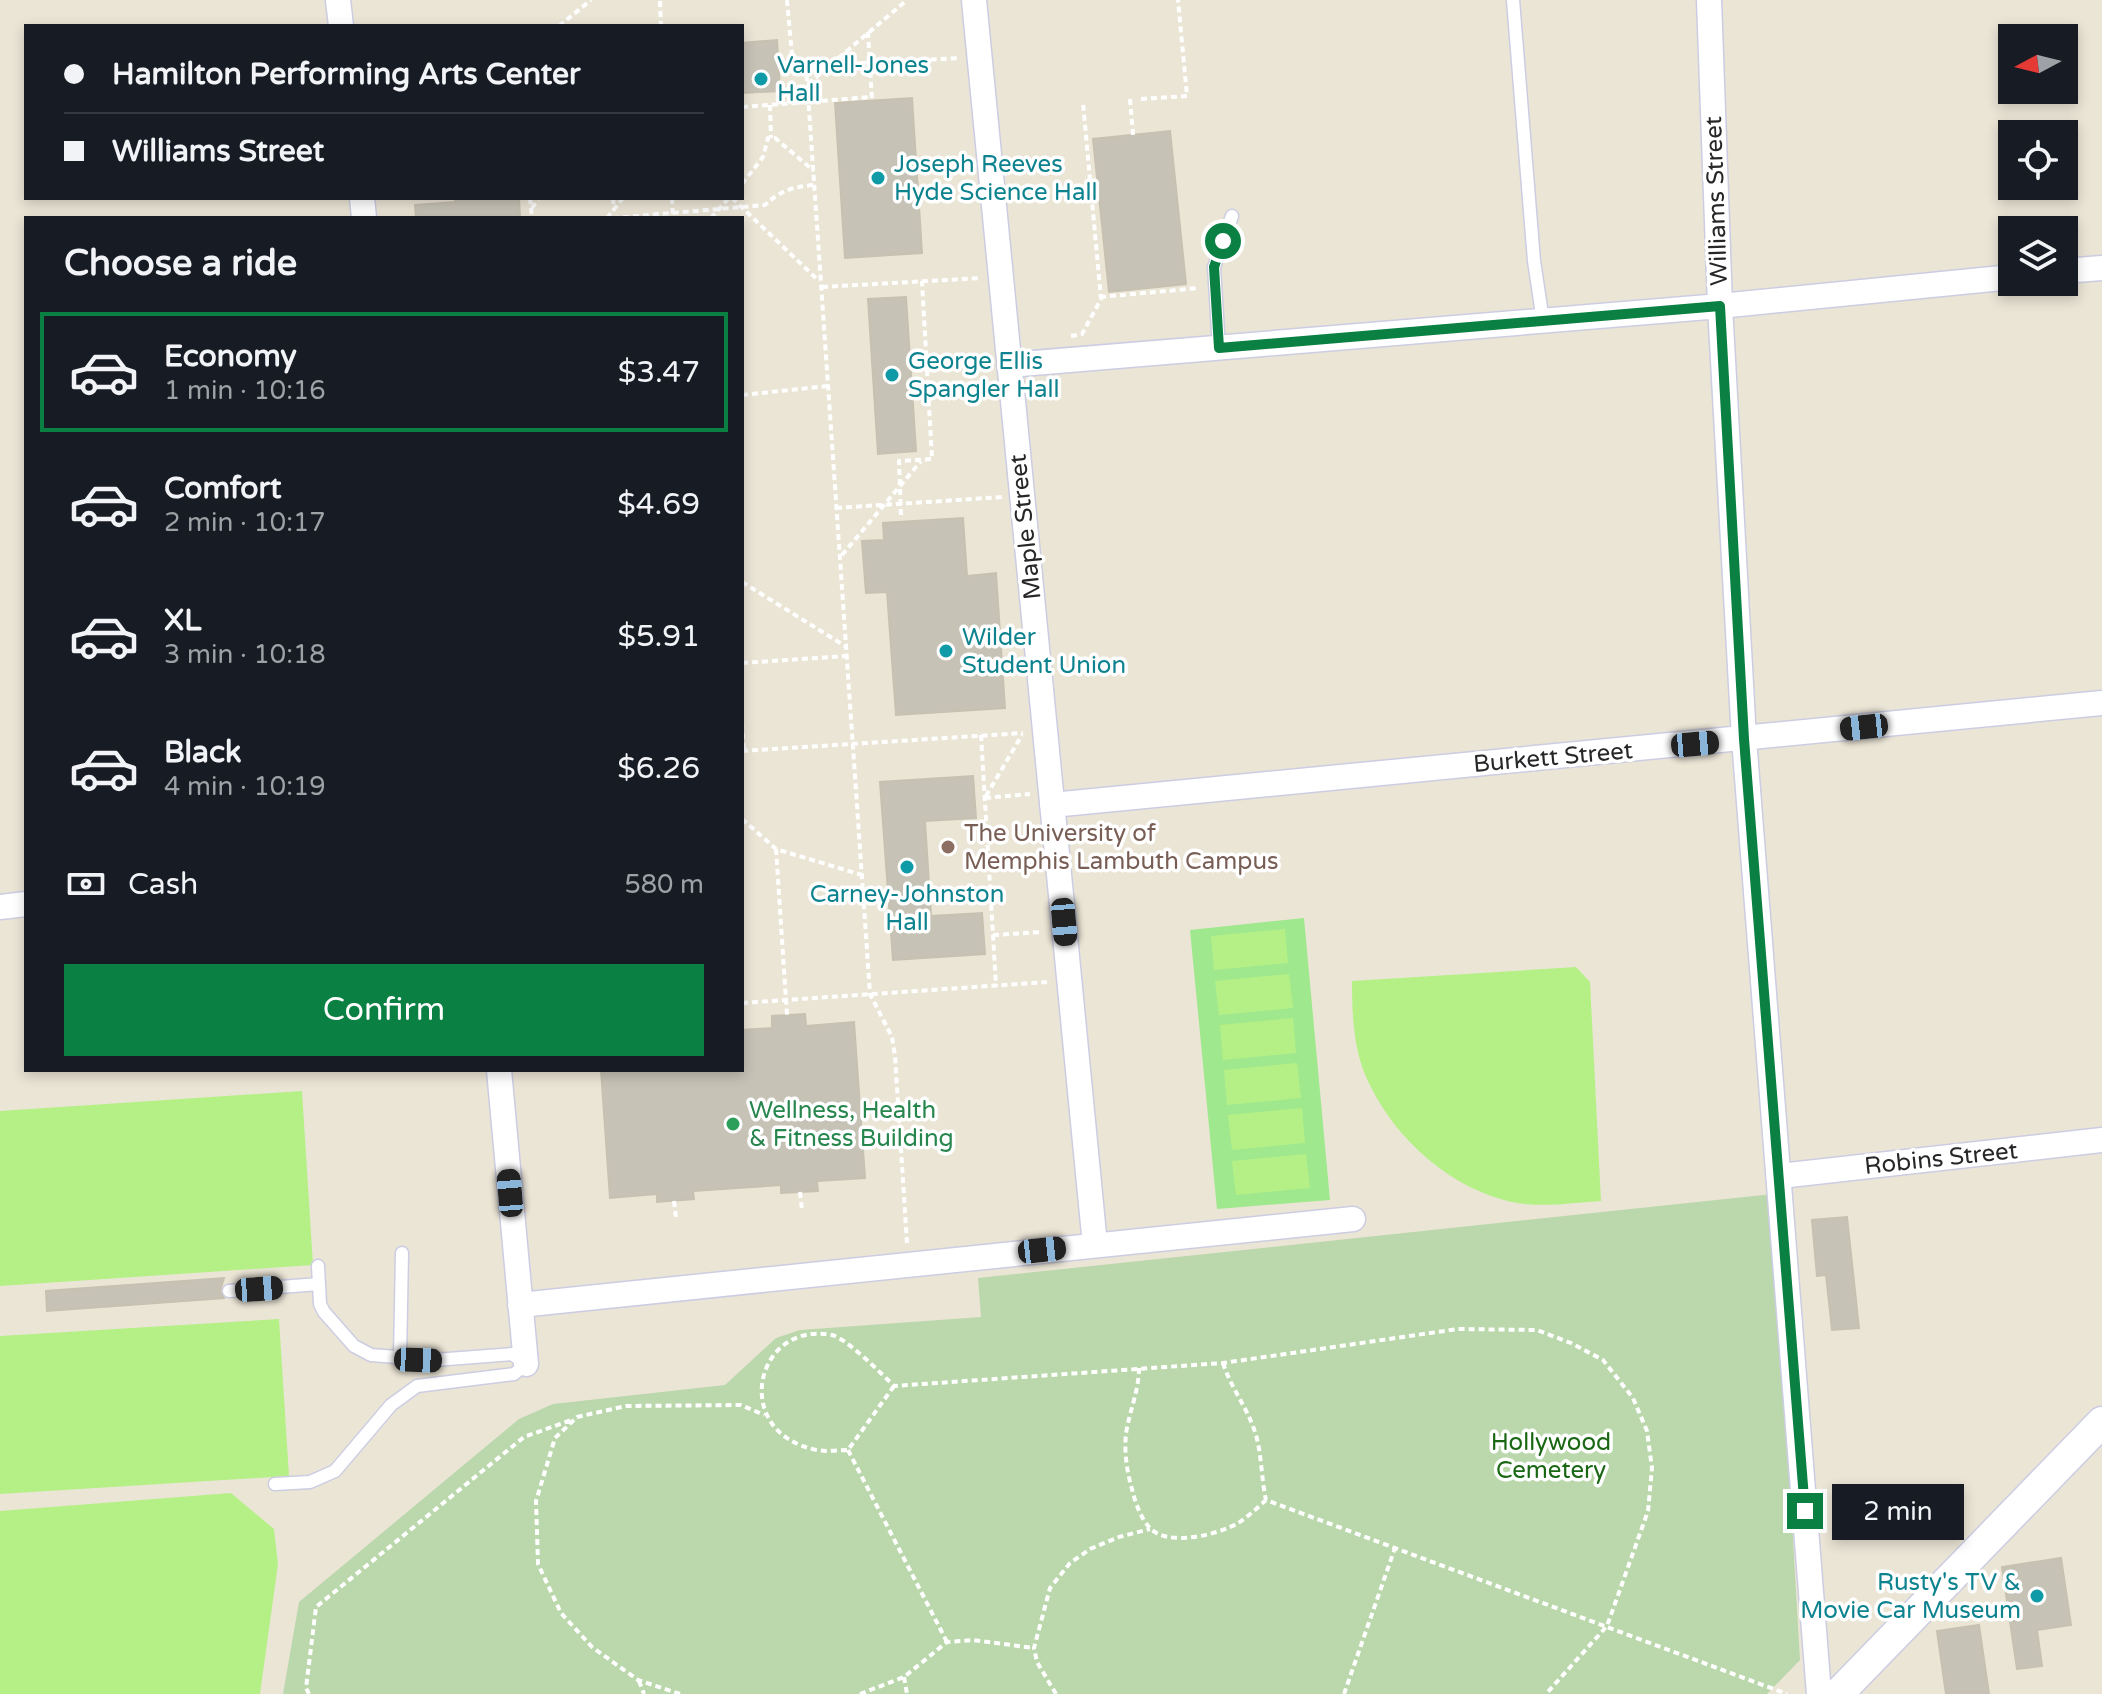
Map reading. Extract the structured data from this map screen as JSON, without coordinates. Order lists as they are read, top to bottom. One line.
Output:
{"streets":{"street":["Williams Street","Maple Street","Burkett Street","Robins Street"]},"crossings":[["Williams Street","Burkett Street"],["Williams Street","Robins Street"],["Maple Street","Burkett Street"]],"parks":["Hollywood Cemetery"],"places":["Varnell-Jones Hall","Joseph Reeves Hyde Science Hall","George Ellis Spangler Hall","Wilder Student Union","The University of Memphis Lambuth Campus","Carney-Johnston Hall","Wellness, Health & Fitness Building","Rusty's TV & Movie Car Museum"],"north":"left","page":{"banner":["Hamilton Performing Arts Center","Williams Street"],"heading":"Choose a ride","list":[{"name":"Economy","note":"1 min · 10:16","value":"$3.47"},{"name":"Comfort","note":"2 min · 10:17","value":"$4.69"},{"name":"XL","note":"3 min · 10:18","value":"$5.91"},{"name":"Black","note":"4 min · 10:19","value":"$6.26"}],"pay":["Cash","580 m"],"buttons":"Confirm","bubble":"2 min"}}
